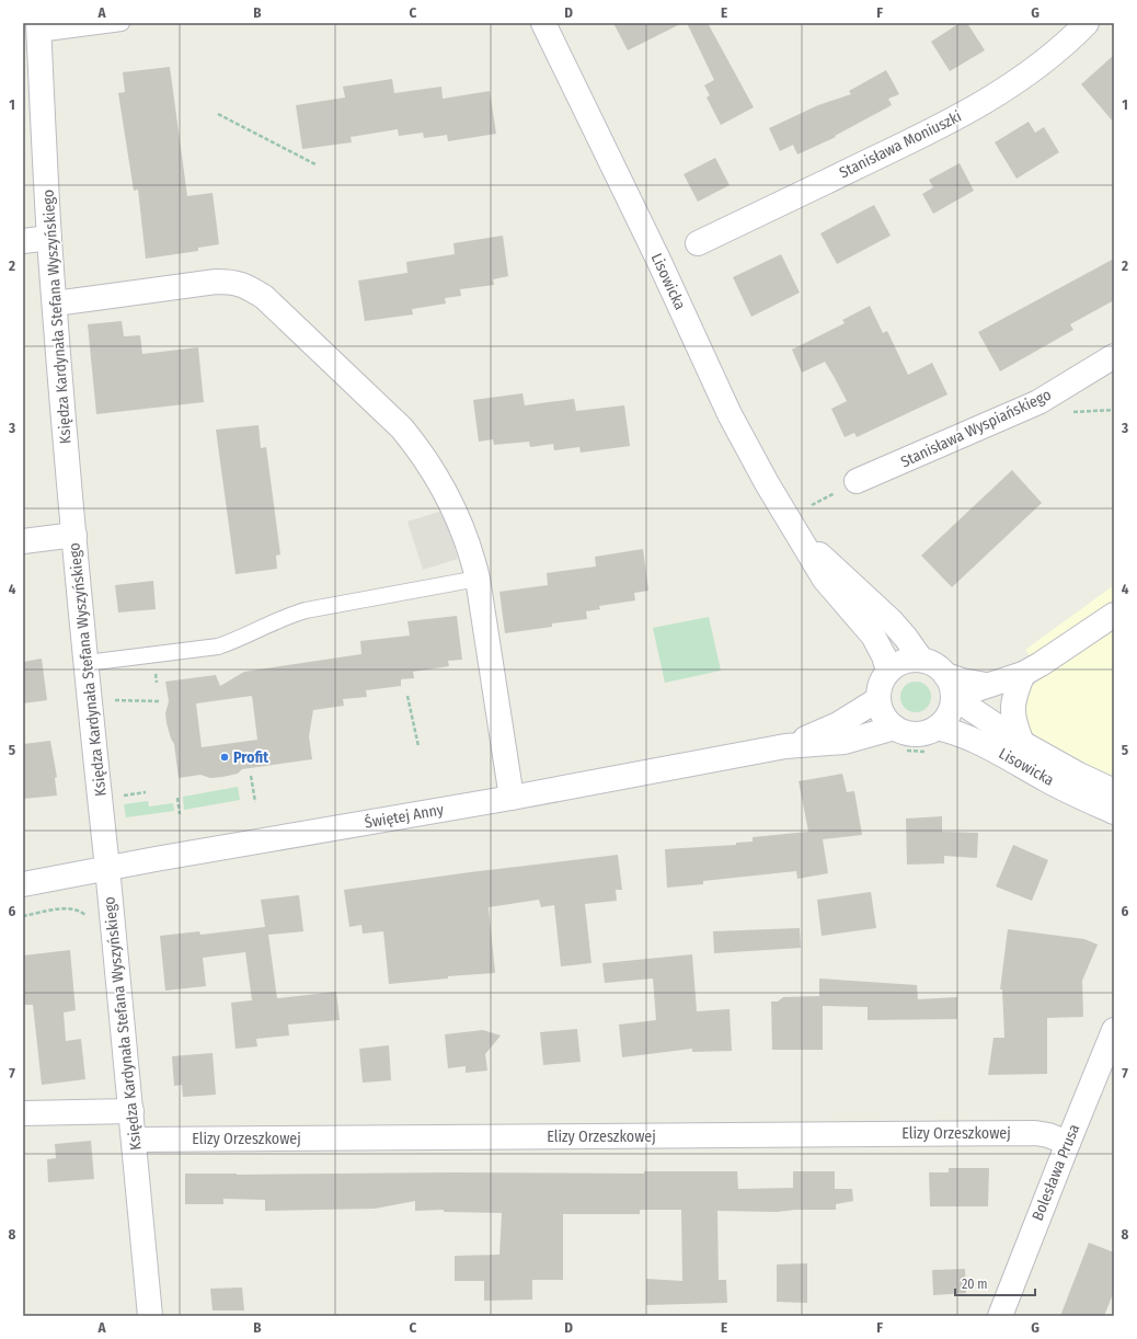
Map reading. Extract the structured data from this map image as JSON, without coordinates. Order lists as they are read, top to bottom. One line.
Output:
{"streets":{"street":["Stanisława Moniuszki","Lisowicka","Księdza Kardynała Stefana Wyszyńskiego","Stanisława Wyspiańskiego","Świętej Anny","Elizy Orzeszkowej","Bolesława Prusa"]},"crossings":[["Lisowicka","Świętej Anny"],["Księdza Kardynała Stefana Wyszyńskiego","Świętej Anny"],["Księdza Kardynała Stefana Wyszyńskiego","Elizy Orzeszkowej"],["Elizy Orzeszkowej","Bolesława Prusa"]],"places":["Profit"],"scale_bar":"20 m","grid":{"columns":["A","B","C","D","E","F","G"],"rows":["1","2","3","4","5","6","7","8"]}}
